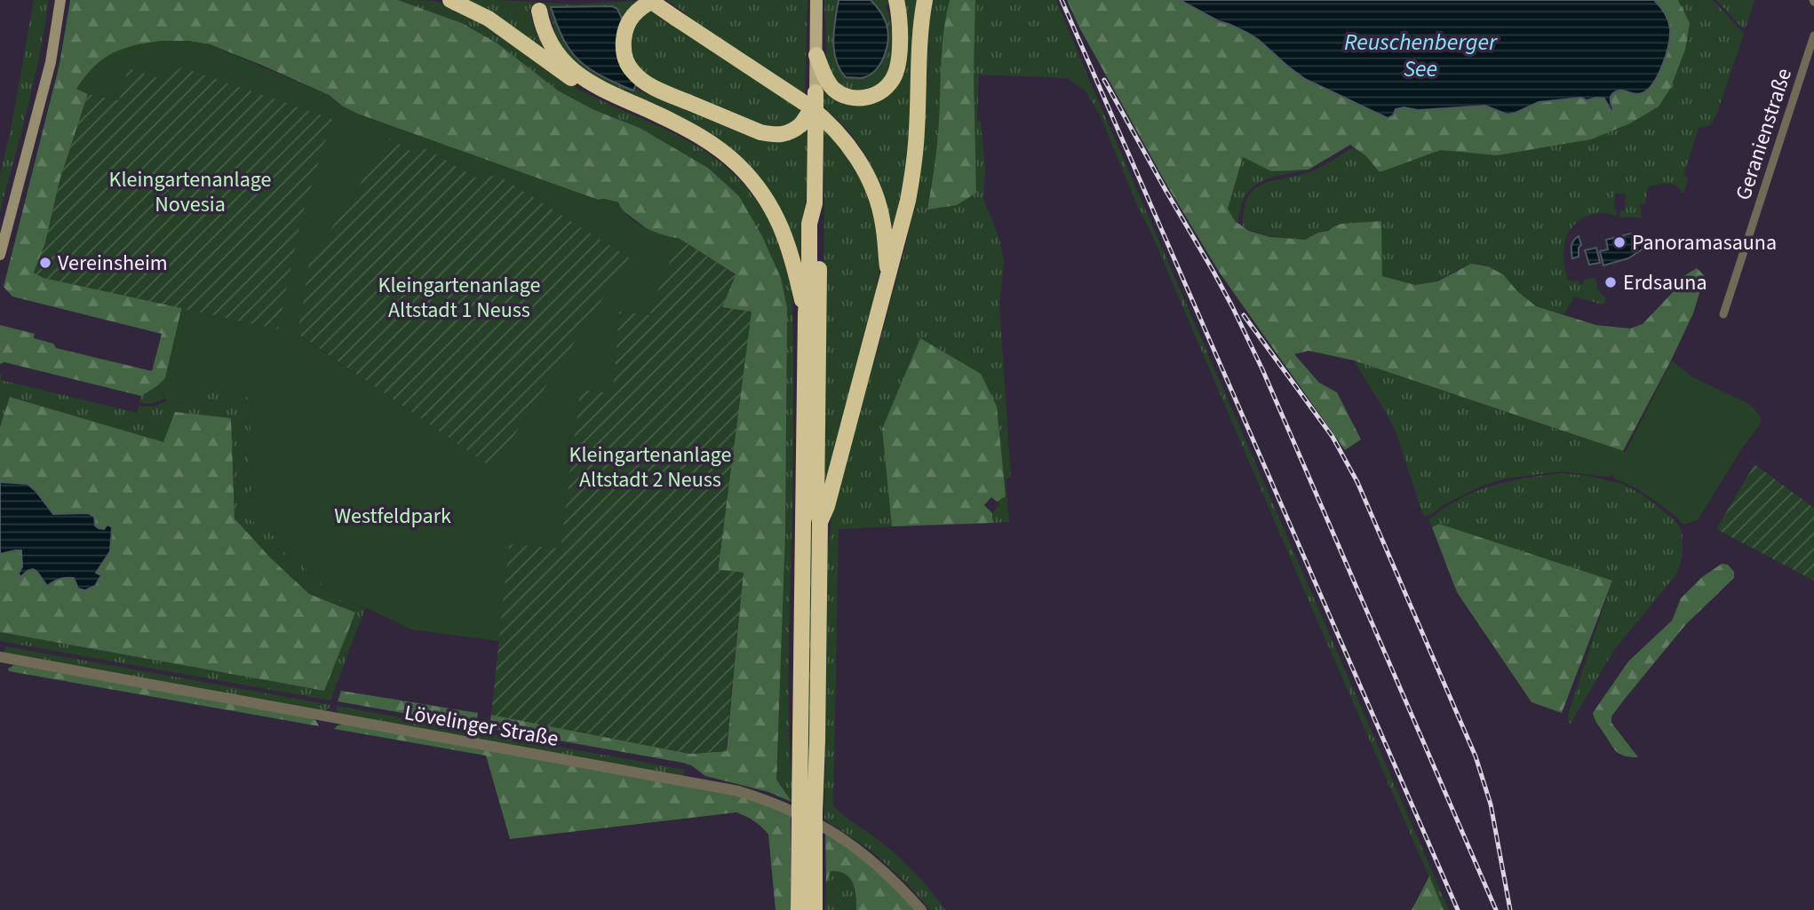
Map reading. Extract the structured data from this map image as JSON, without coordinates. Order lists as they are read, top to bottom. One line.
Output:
{"streets":{"street":["Geranienstraße","Lövelinger Straße"]},"water":["Reuschenberger See"],"parks":["Kleingartenanlage Novesia","Kleingartenanlage Altstadt 1 Neuss","Kleingartenanlage Altstadt 2 Neuss","Westfeldpark"],"places":["Panoramasauna","Vereinsheim","Erdsauna"]}
